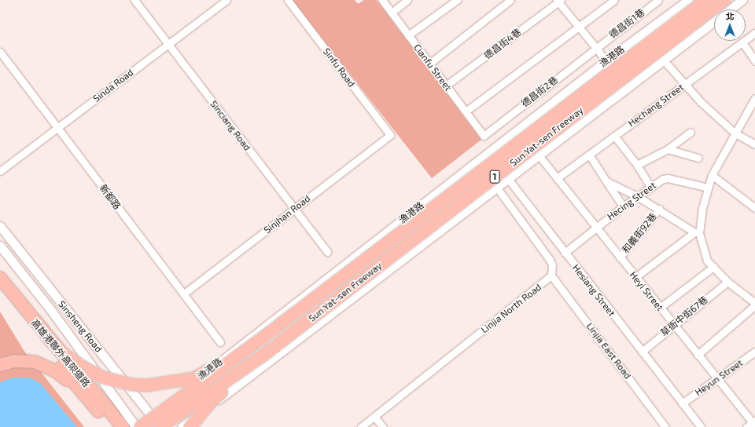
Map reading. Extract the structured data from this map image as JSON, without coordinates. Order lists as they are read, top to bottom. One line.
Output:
{"streets":{"highway":["Sun Yat-sen Freeway","1","高雄港聯外高架道路"],"street":["德昌街1巷","德昌街4巷","漁港路","Sinfu Road","Cianfu Street","Sinda Road","德昌街2巷","Hechang Street","Sinciang Road","新都路","Hecing Street","Sinjhan Road","和義街92巷","Hesiang Street","Heyi Street","Linjia North Road","草衙中街67巷","Sinsheng Road","Linjia East Road","Heyun Street"]},"crossings":[["德昌街1巷","德昌街2巷"],["德昌街4巷","Cianfu Street"],["漁港路","Hesiang Street"],["漁港路","Sinsheng Road"],["Sinfu Road","Sinjhan Road"],["Cianfu Street","德昌街2巷"],["Sinda Road","Sinciang Road"],["Sinda Road","新都路"],["Hechang Street","Heyi Street"],["Sinciang Road","Sinjhan Road"],["新都路","Sinjhan Road"],["Hecing Street","Hesiang Street"],["Hecing Street","Heyi Street"],["和義街92巷","Heyi Street"],["Hesiang Street","草衙中街67巷"],["Hesiang Street","Heyun Street"],["Heyi Street","草衙中街67巷"],["Heyi Street","Heyun Street"],["Linjia North Road","Linjia East Road"]],"north":"top"}
